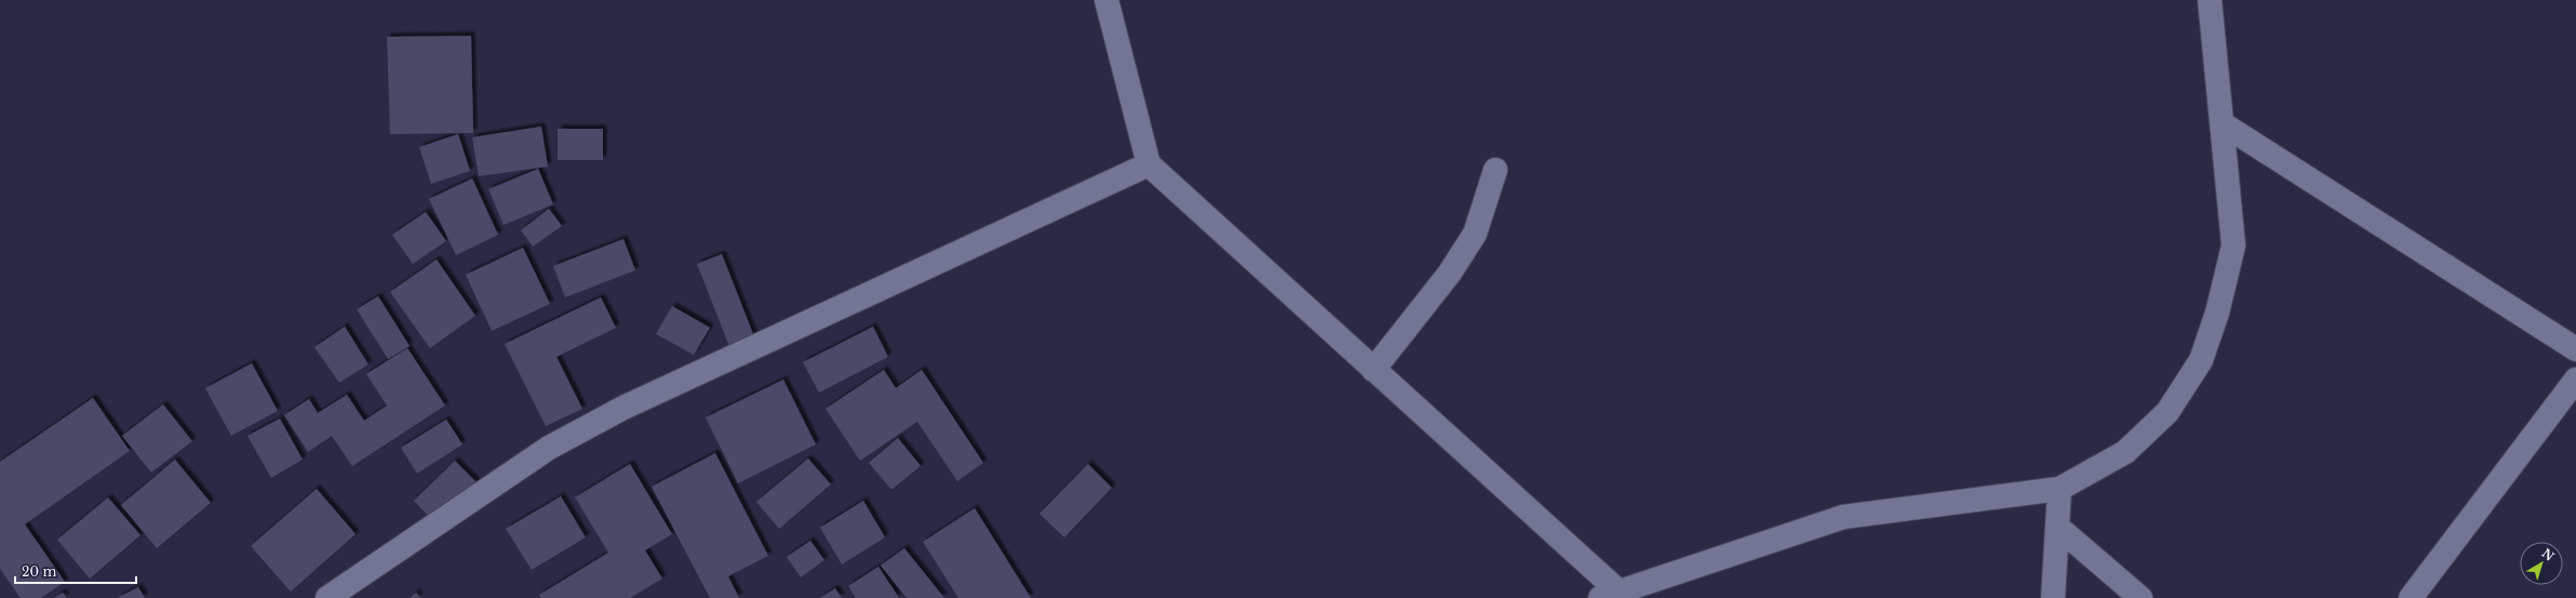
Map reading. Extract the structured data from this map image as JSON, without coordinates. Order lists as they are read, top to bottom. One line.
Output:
{"scale_bar":"20 m","north":"top right"}
